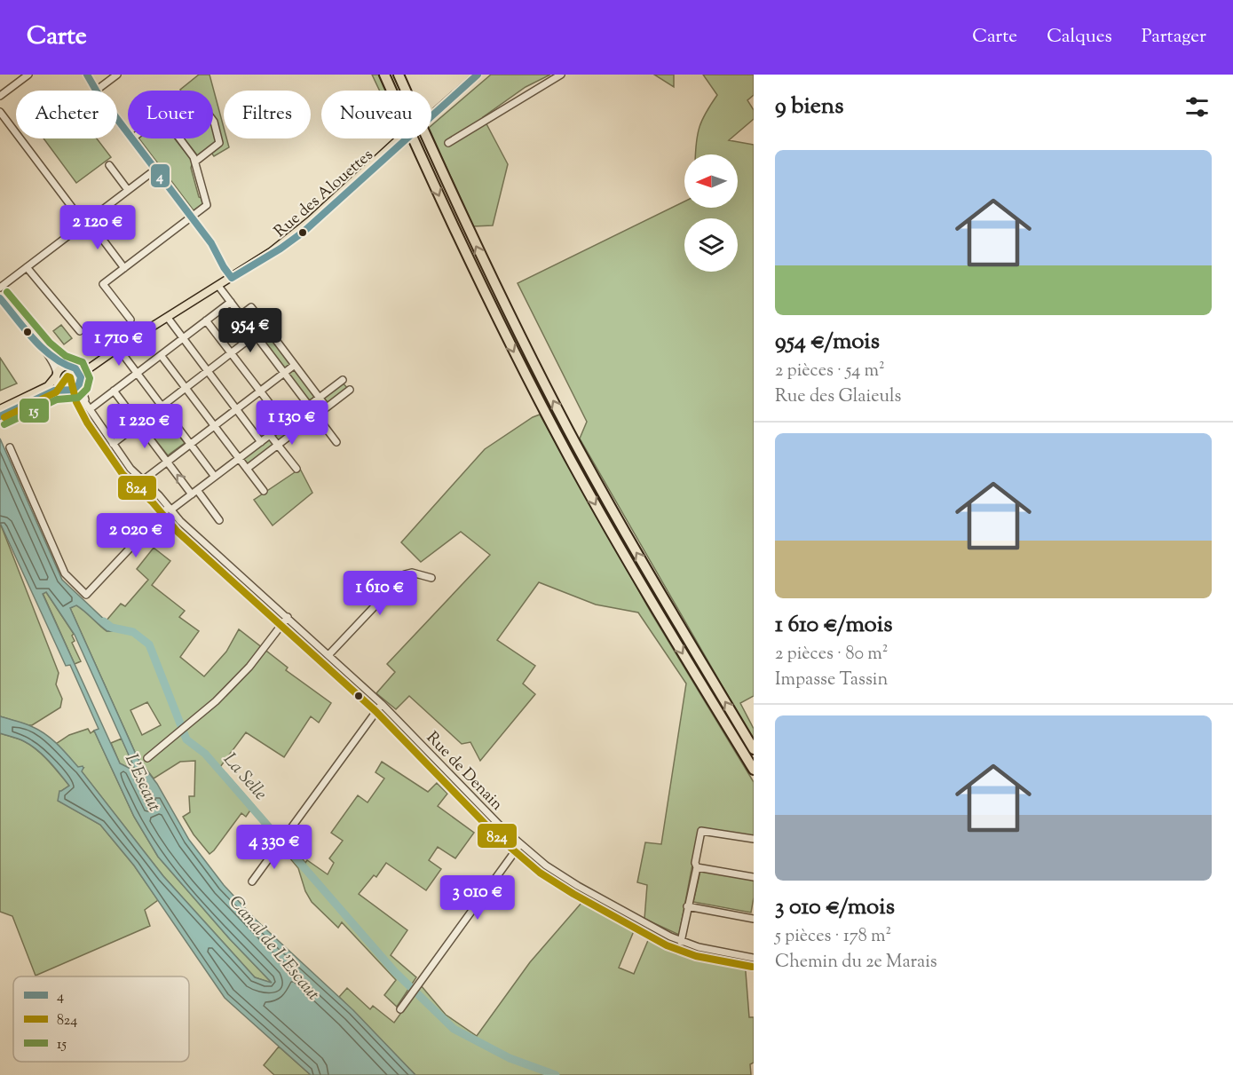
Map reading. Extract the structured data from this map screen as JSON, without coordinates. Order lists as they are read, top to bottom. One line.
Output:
{"streets":{"main road":["Rue des Alouettes"],"street":["Rue de Denain"]},"water":["La Selle","L'Escaut","Canal de L'Escaut"],"lines":["transit line 4","transit line 15","transit line 824"],"legend":["4","824","15"],"north":"left","page":{"header":"Carte","nav":["Carte","Calques","Partager"],"heading":"9 biens","chip":["Acheter","Louer","Filtres","Nouveau"],"list":[{"name":"954 €/mois","note":"2 pièces · 54 m² · Rue des Glaieuls"},{"name":"1 610 €/mois","note":"2 pièces · 80 m² · Impasse Tassin"},{"name":"3 010 €/mois","note":"5 pièces · 178 m² · Chemin du 2e Marais"}],"price":["2 120 €","954 €","1 710 €","1 130 €","1 220 €","2 020 €","1 610 €","4 330 €","3 010 €"]}}
